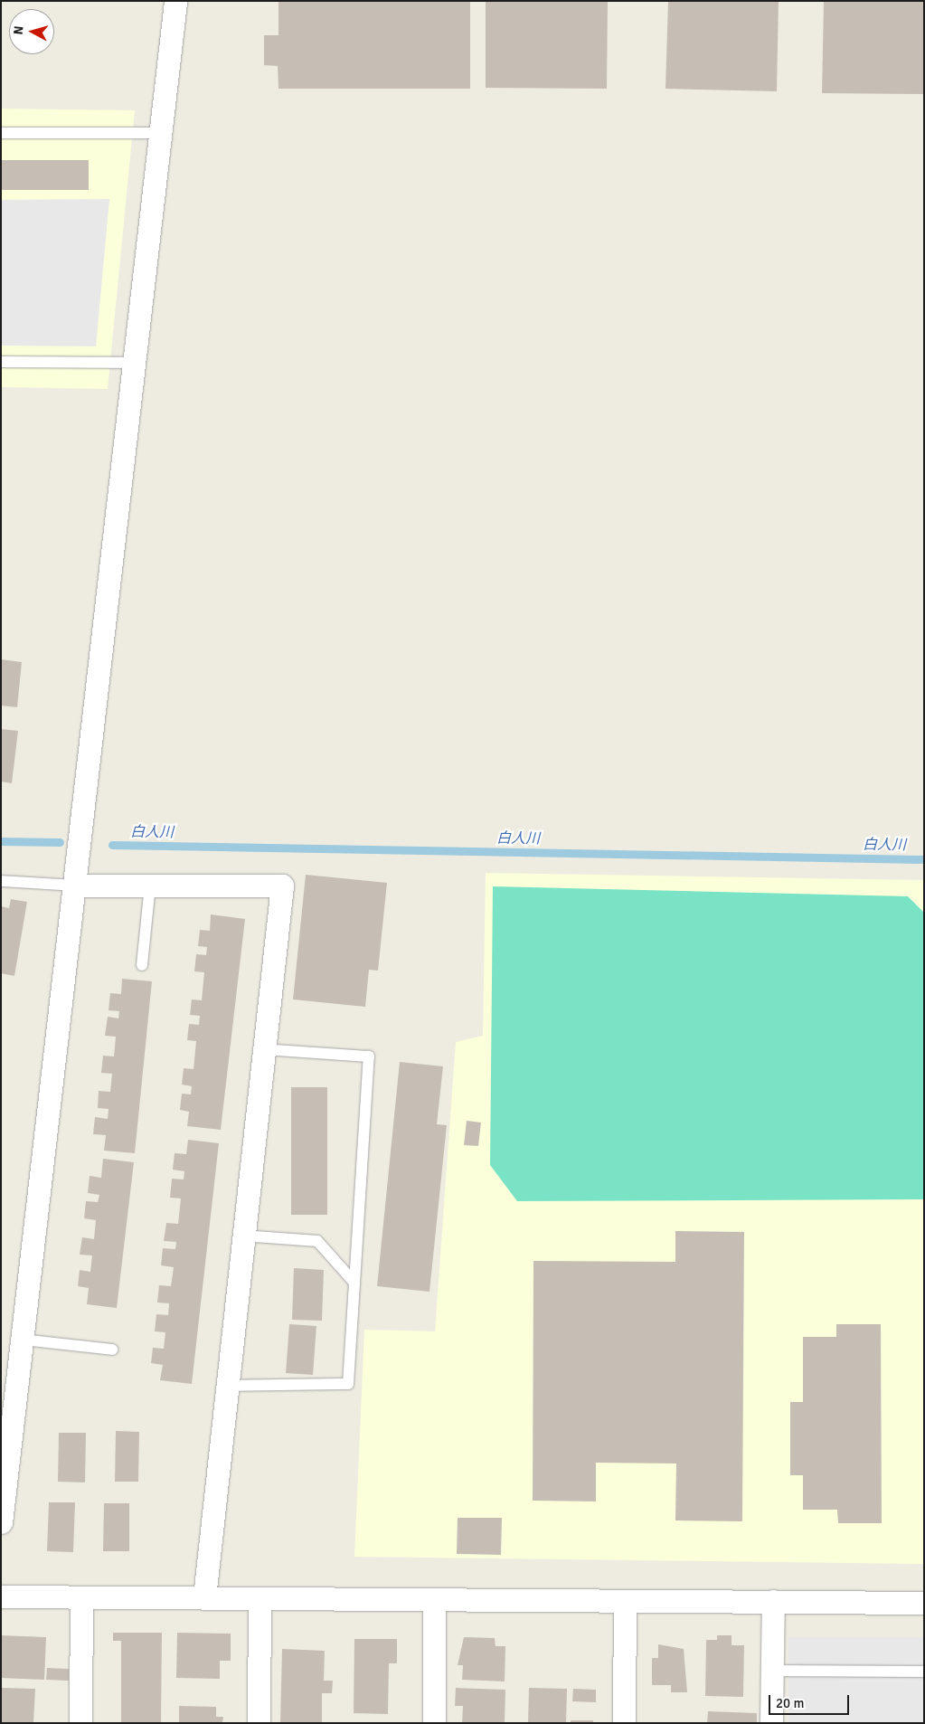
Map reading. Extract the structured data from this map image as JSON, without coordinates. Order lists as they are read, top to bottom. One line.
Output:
{"water":["白人川"],"scale_bar":"20 m","north":"left"}
